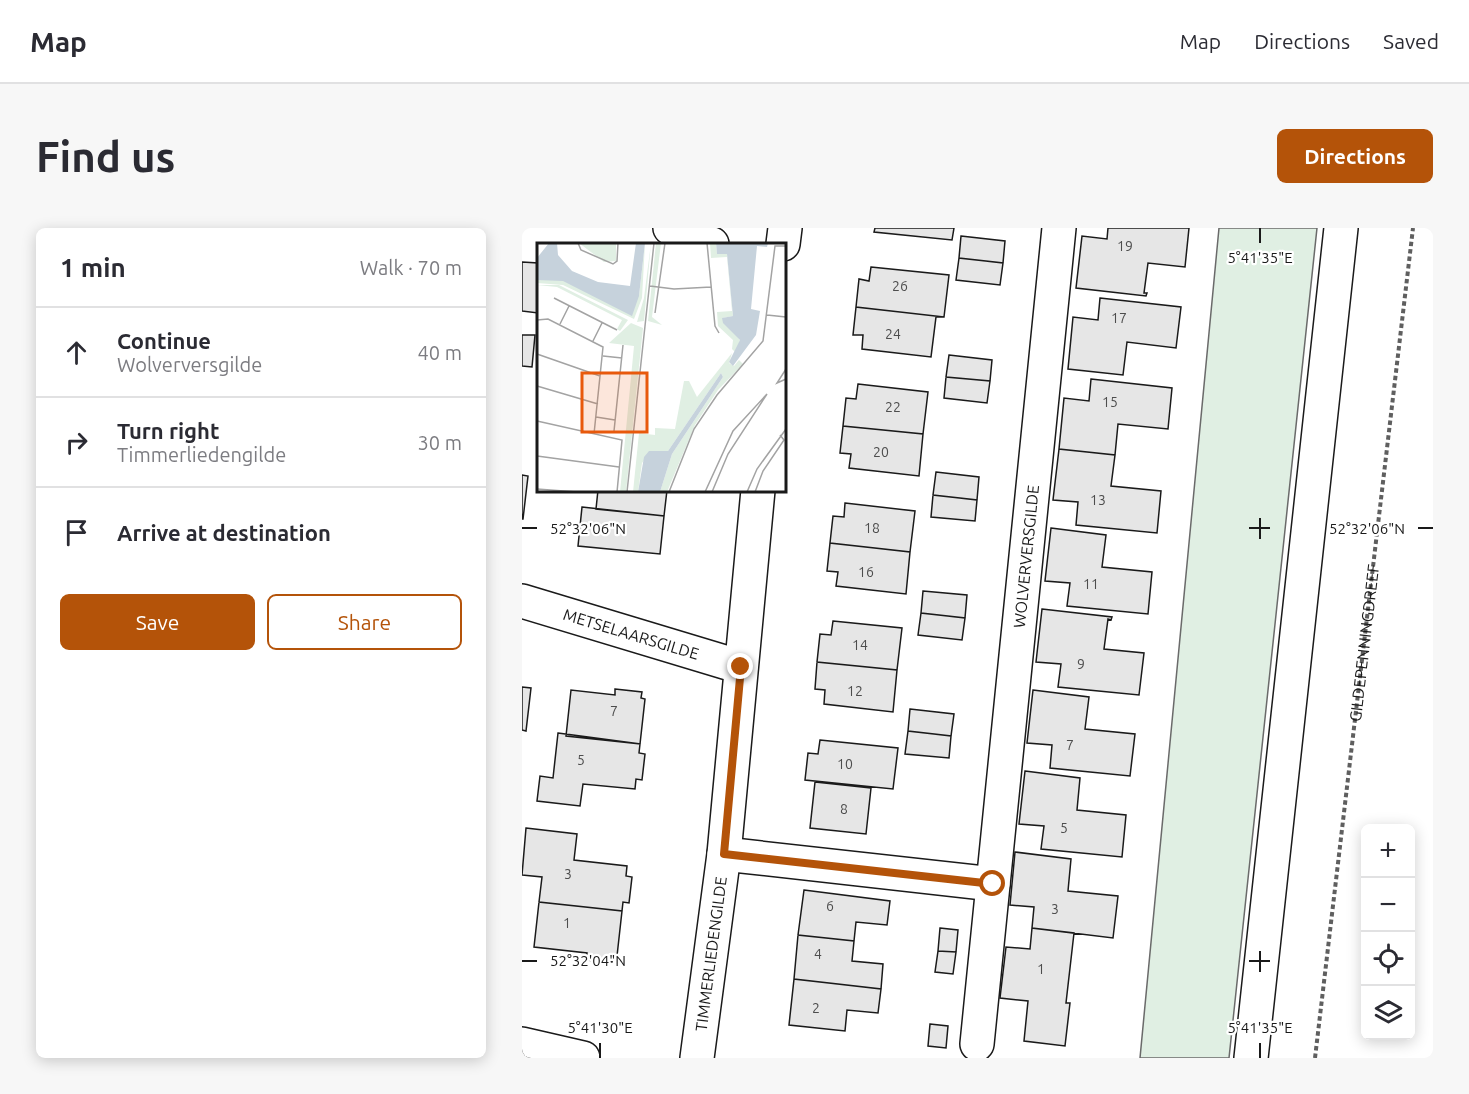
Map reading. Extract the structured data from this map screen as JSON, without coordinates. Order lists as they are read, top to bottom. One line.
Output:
{"streets":{"street":["WOLVERVERSGILDE","METSELAARSGILDE","TIMMERLIEDENGILDE"],"path":["GILDEPENNINGDREEF"]},"crossings":[["METSELAARSGILDE","TIMMERLIEDENGILDE"]],"house_numbers":["19","26","17","24","15","22","20","13","18","16","11","14","9","12","7","7","5","10","8","5","3","6","3","1","4","1","2"],"page":{"header":"Map","nav":["Map","Directions","Saved"],"buttons":["Directions",["Save","Share"]],"title":"Find us","heading":["1 min","Walk · 70 m"],"list":[["Continue","Wolverversgilde","40 m"],["Turn right","Timmerliedengilde","30 m"],"Arrive at destination"],"map_buttons":["+","−"]},"coordinates":["5°41'35\"E","52°32'06\"N","52°32'04\"N","5°41'30\"E"]}
